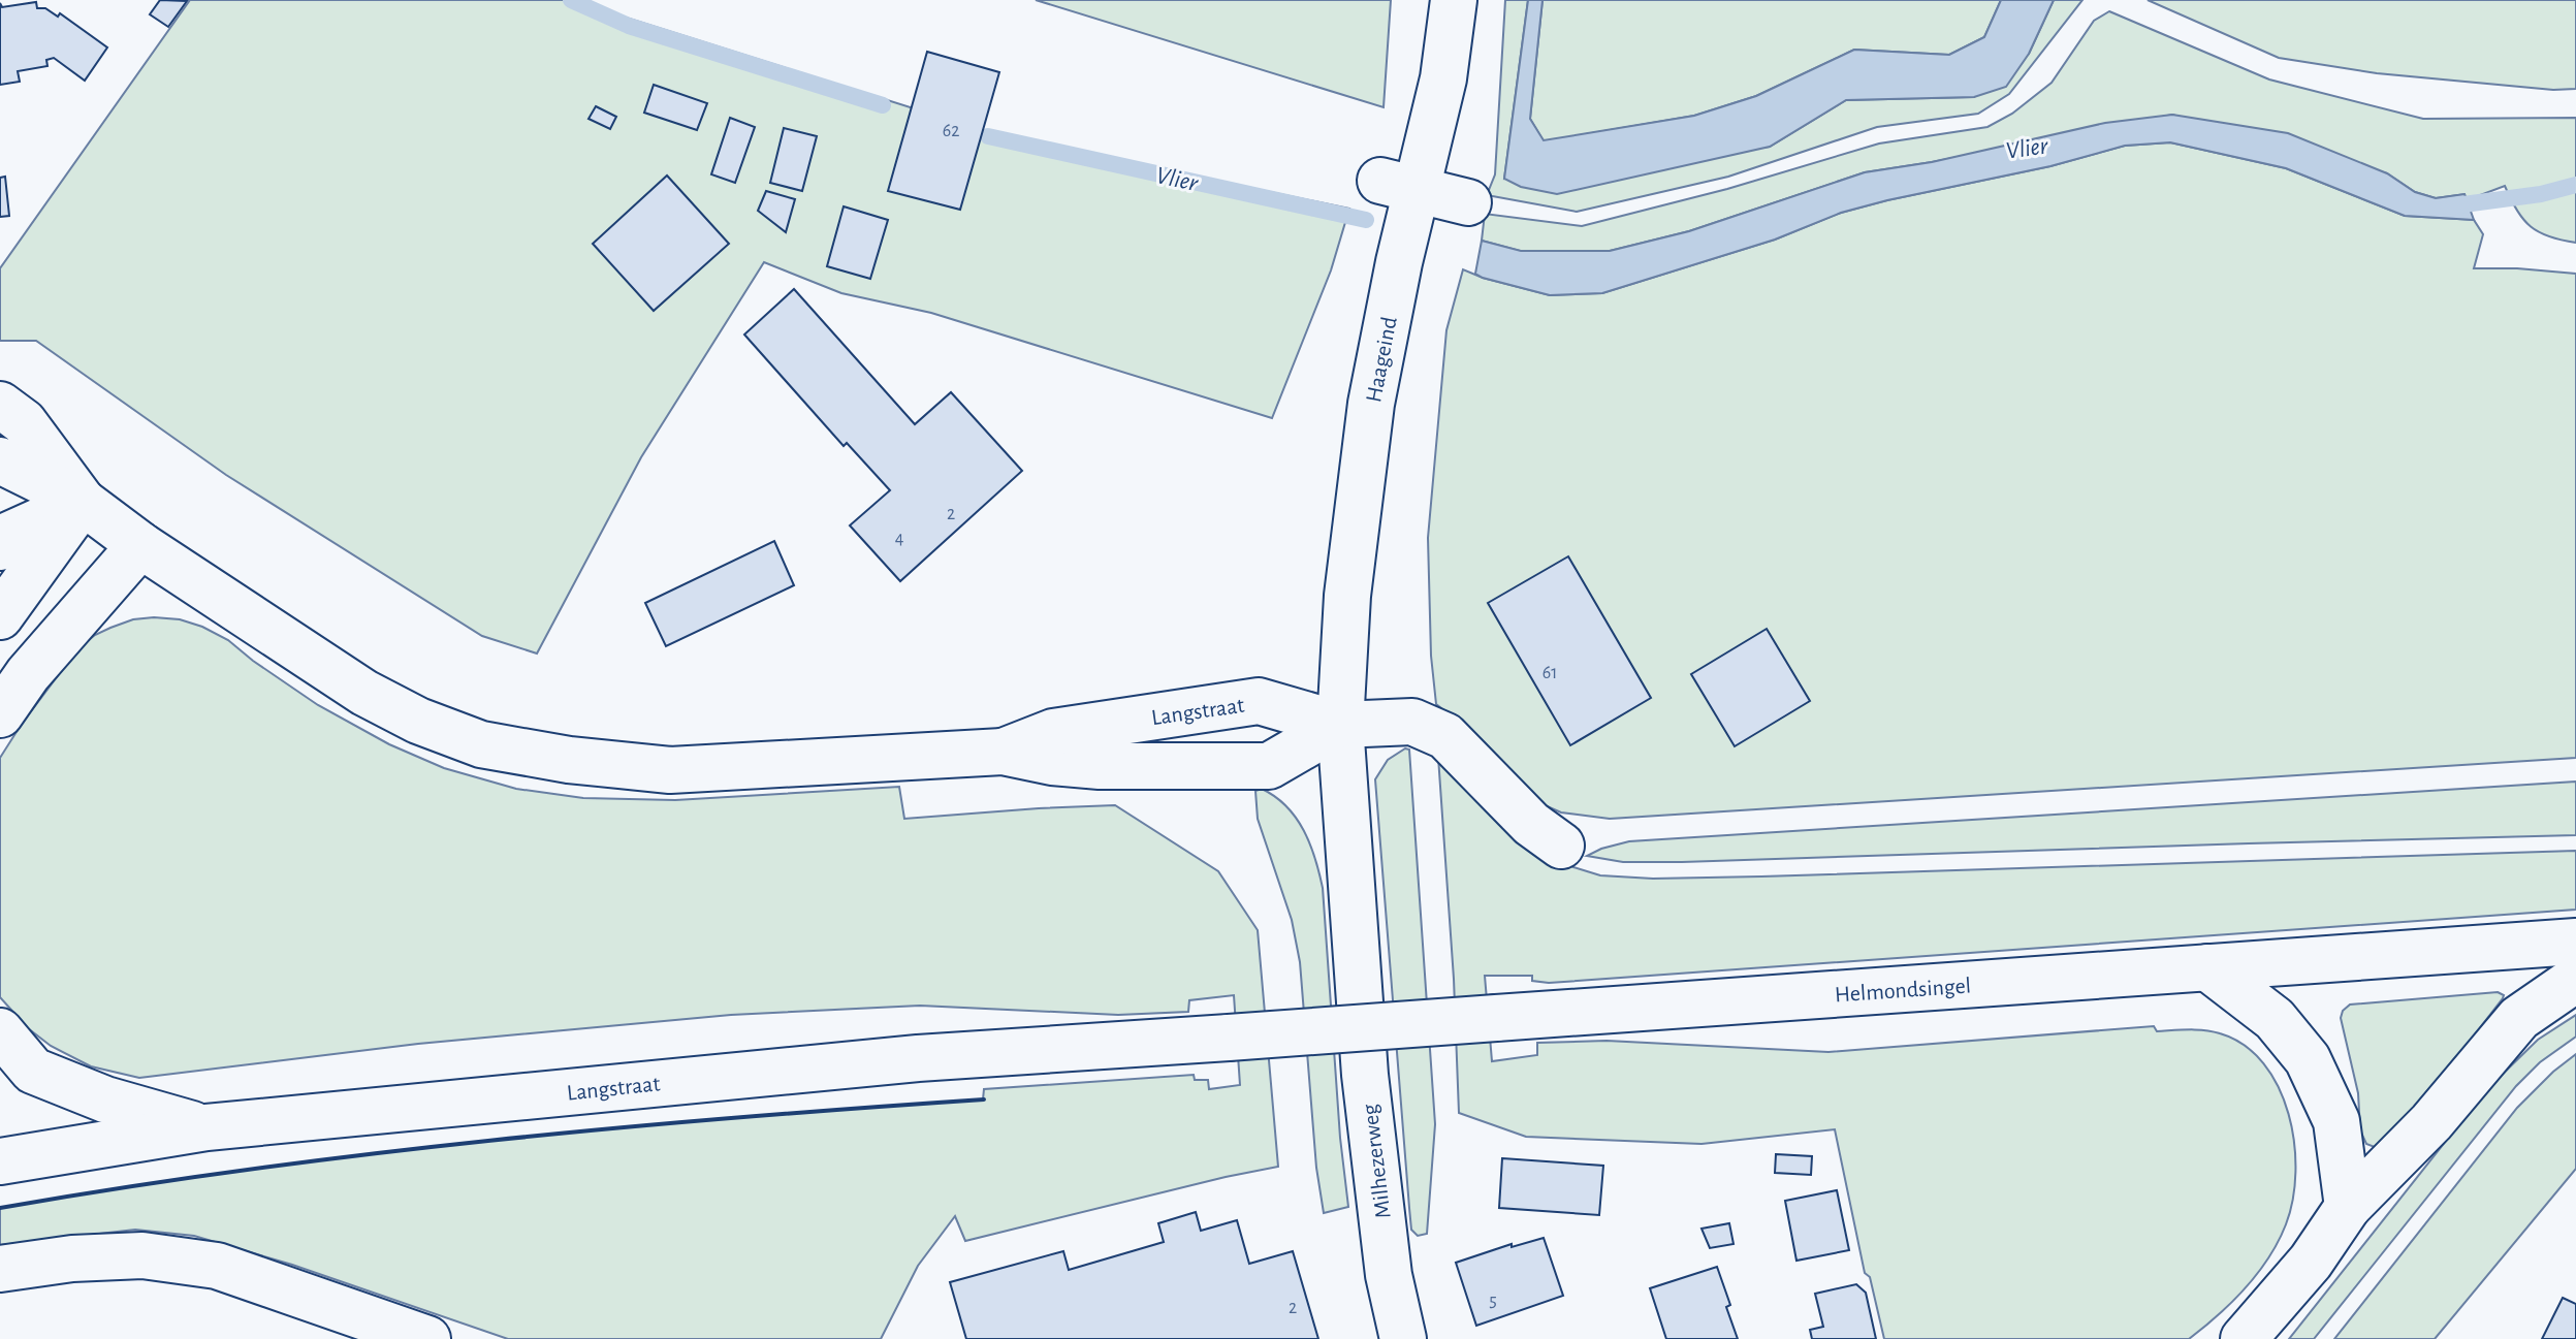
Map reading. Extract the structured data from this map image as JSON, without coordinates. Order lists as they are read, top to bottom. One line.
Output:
{"streets":{"main road":["Haageind","Langstraat","Helmondsingel","Milhezerweg"]},"crossings":[["Haageind","Langstraat"],["Haageind","Milhezerweg"],["Langstraat","Helmondsingel"]],"water":["Vlier"],"house_numbers":["62","2","4","61","5","2"]}
